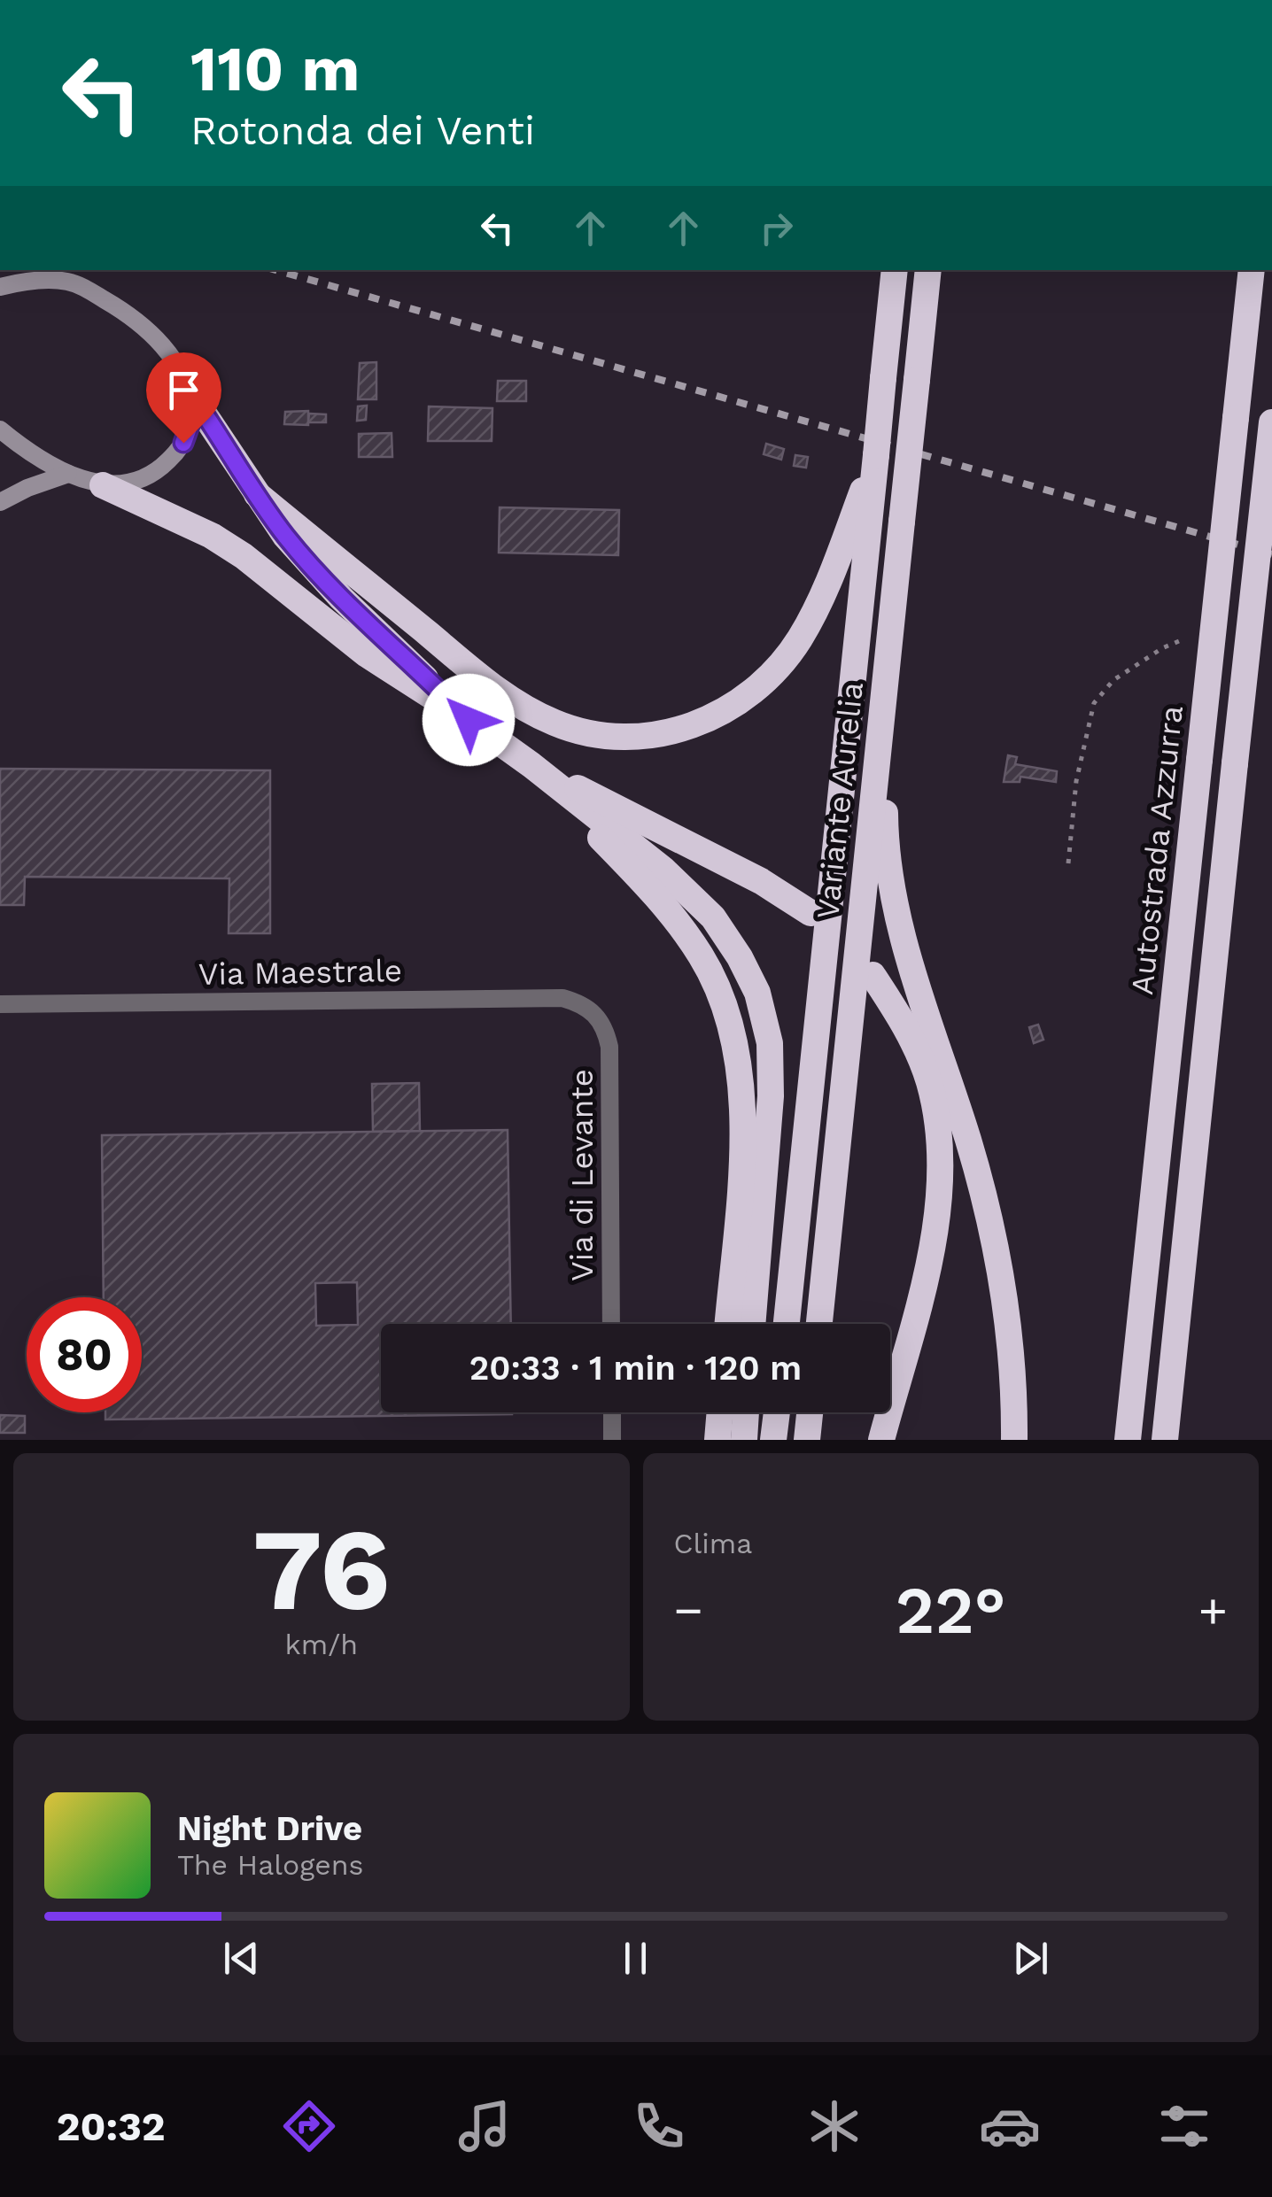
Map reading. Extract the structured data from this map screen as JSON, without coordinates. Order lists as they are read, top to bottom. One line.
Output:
{"streets":{"highway":["Variante Aurelia","Autostrada Azzurra"],"street":["Via Maestrale","Via di Levante"]},"crossings":[["Via Maestrale","Via di Levante"]],"page":{"turn":["110 m","Rotonda dei Venti"],"limit":"80","trip":"20:33 · 1 min · 120 m","tile":[["76","km/h"],"Clima"],"heat":["−","22°","+"],"song":["Night Drive","The Halogens"],"tabs":"20:32"}}
